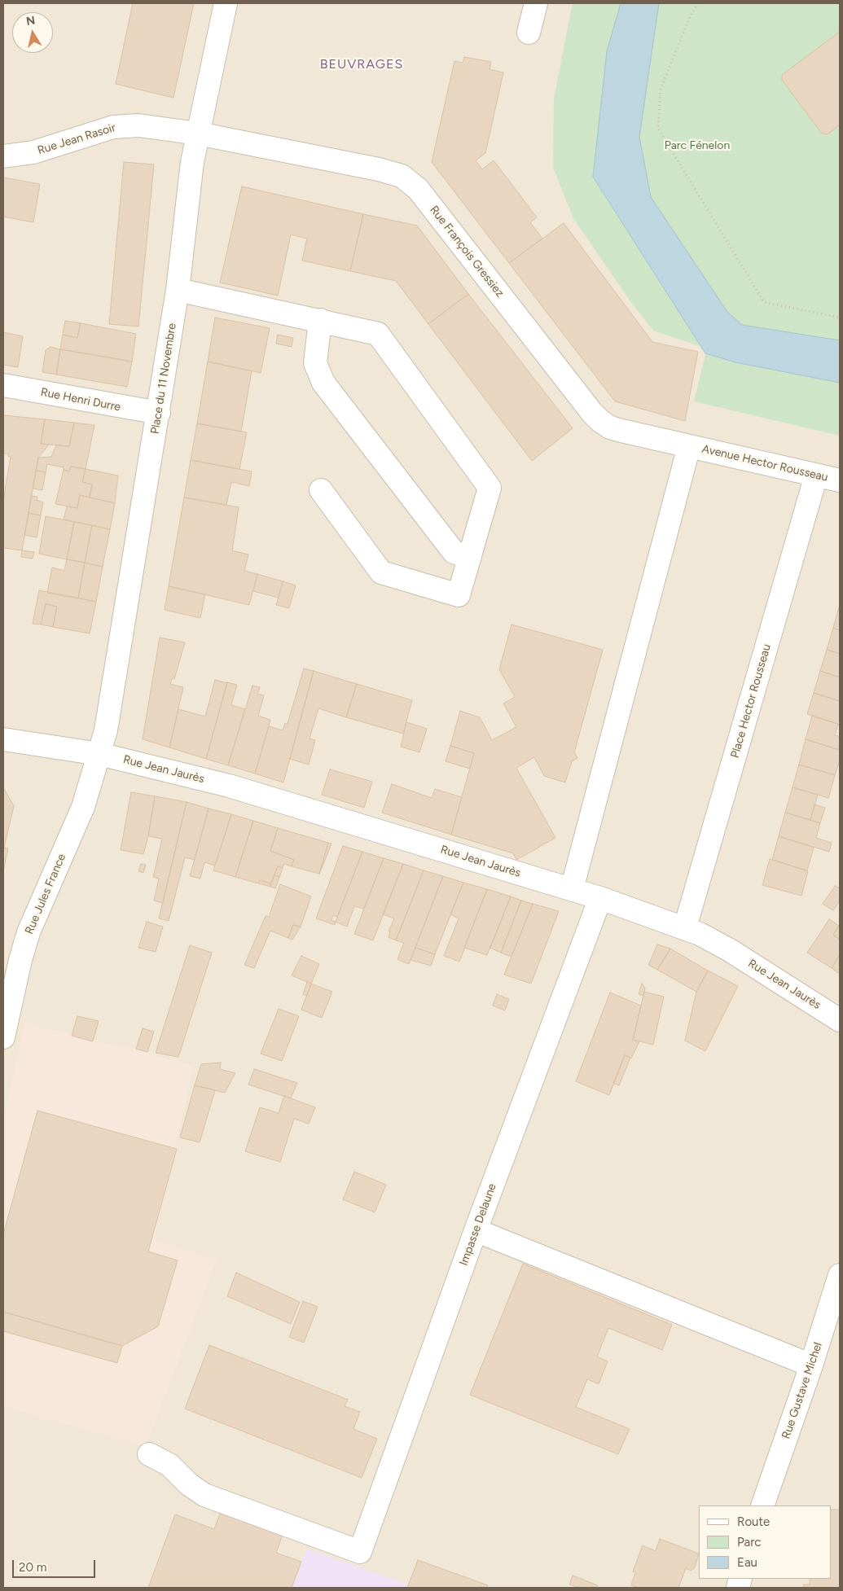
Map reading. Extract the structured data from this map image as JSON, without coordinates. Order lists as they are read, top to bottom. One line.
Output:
{"streets":{"street":["Rue Jean Rasoir","Rue François Gressiez","Place du 11 Novembre","Rue Henri Durre","Avenue Hector Rousseau","Place Hector Rousseau","Rue Jean Jaurès","Rue Jules France","Impasse Delaune","Rue Gustave Michel"]},"crossings":[["Rue Jean Rasoir","Rue François Gressiez"],["Rue Jean Rasoir","Place du 11 Novembre"],["Rue François Gressiez","Place du 11 Novembre"],["Rue François Gressiez","Avenue Hector Rousseau"],["Place du 11 Novembre","Rue Henri Durre"],["Place du 11 Novembre","Rue Jean Jaurès"],["Place du 11 Novembre","Rue Jules France"],["Avenue Hector Rousseau","Place Hector Rousseau"],["Place Hector Rousseau","Rue Jean Jaurès"],["Rue Jean Jaurès","Rue Jules France"],["Rue Jean Jaurès","Impasse Delaune"]],"districts":["BEUVRAGES"],"parks":["Parc Fénelon"],"legend":["Route","Parc","Eau"],"scale_bar":"20 m","north":"top"}
